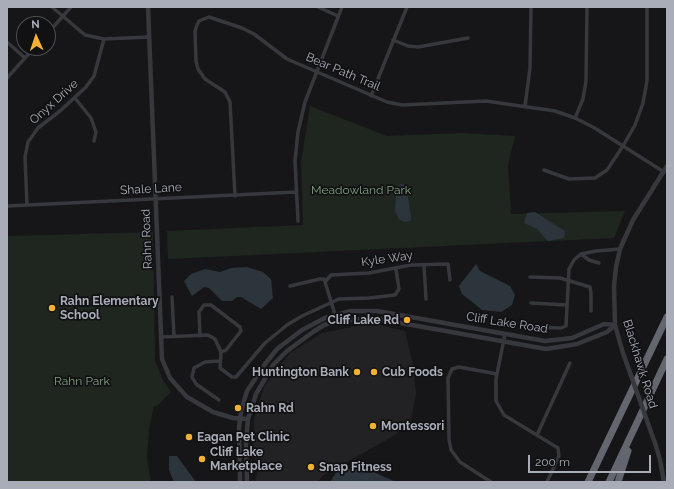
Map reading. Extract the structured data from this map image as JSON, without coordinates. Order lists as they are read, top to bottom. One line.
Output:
{"streets":{"street":["Bear Path Trail","Onyx Drive","Shale Lane","Rahn Road","Kyle Way","Cliff Lake Road","Blackhawk Road"]},"crossings":[["Bear Path Trail","Shale Lane"],["Bear Path Trail","Blackhawk Road"],["Onyx Drive","Shale Lane"],["Shale Lane","Rahn Road"],["Rahn Road","Cliff Lake Road"],["Cliff Lake Road","Blackhawk Road"]],"parks":["Meadowland Park","Rahn Park"],"places":["Rahn Elementary School","Cliff Lake Rd","Huntington Bank","Cub Foods","Rahn Rd","Montessori","Eagan Pet Clinic","Cliff Lake Marketplace","Snap Fitness"],"scale_bar":"200 m","north":"top"}
